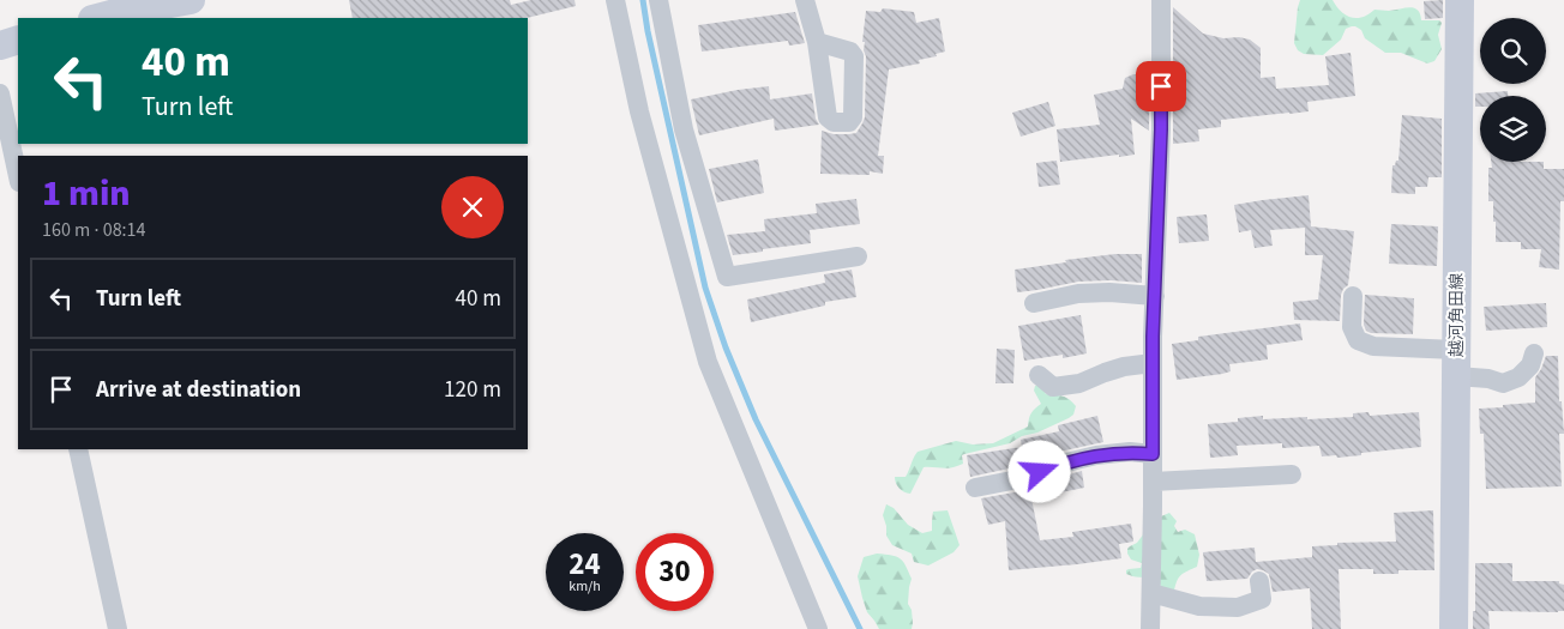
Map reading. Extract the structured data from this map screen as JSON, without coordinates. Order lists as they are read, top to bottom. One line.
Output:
{"streets":{"main road":["越河角田線"]},"page":{"turn":["40 m","Turn left"],"heading":["1 min","160 m · 08:14"],"list":[{"name":"Turn left","value":"40 m"},{"name":"Arrive at destination","value":"120 m"}],"speed":"24 km/h","limit":"30"}}
